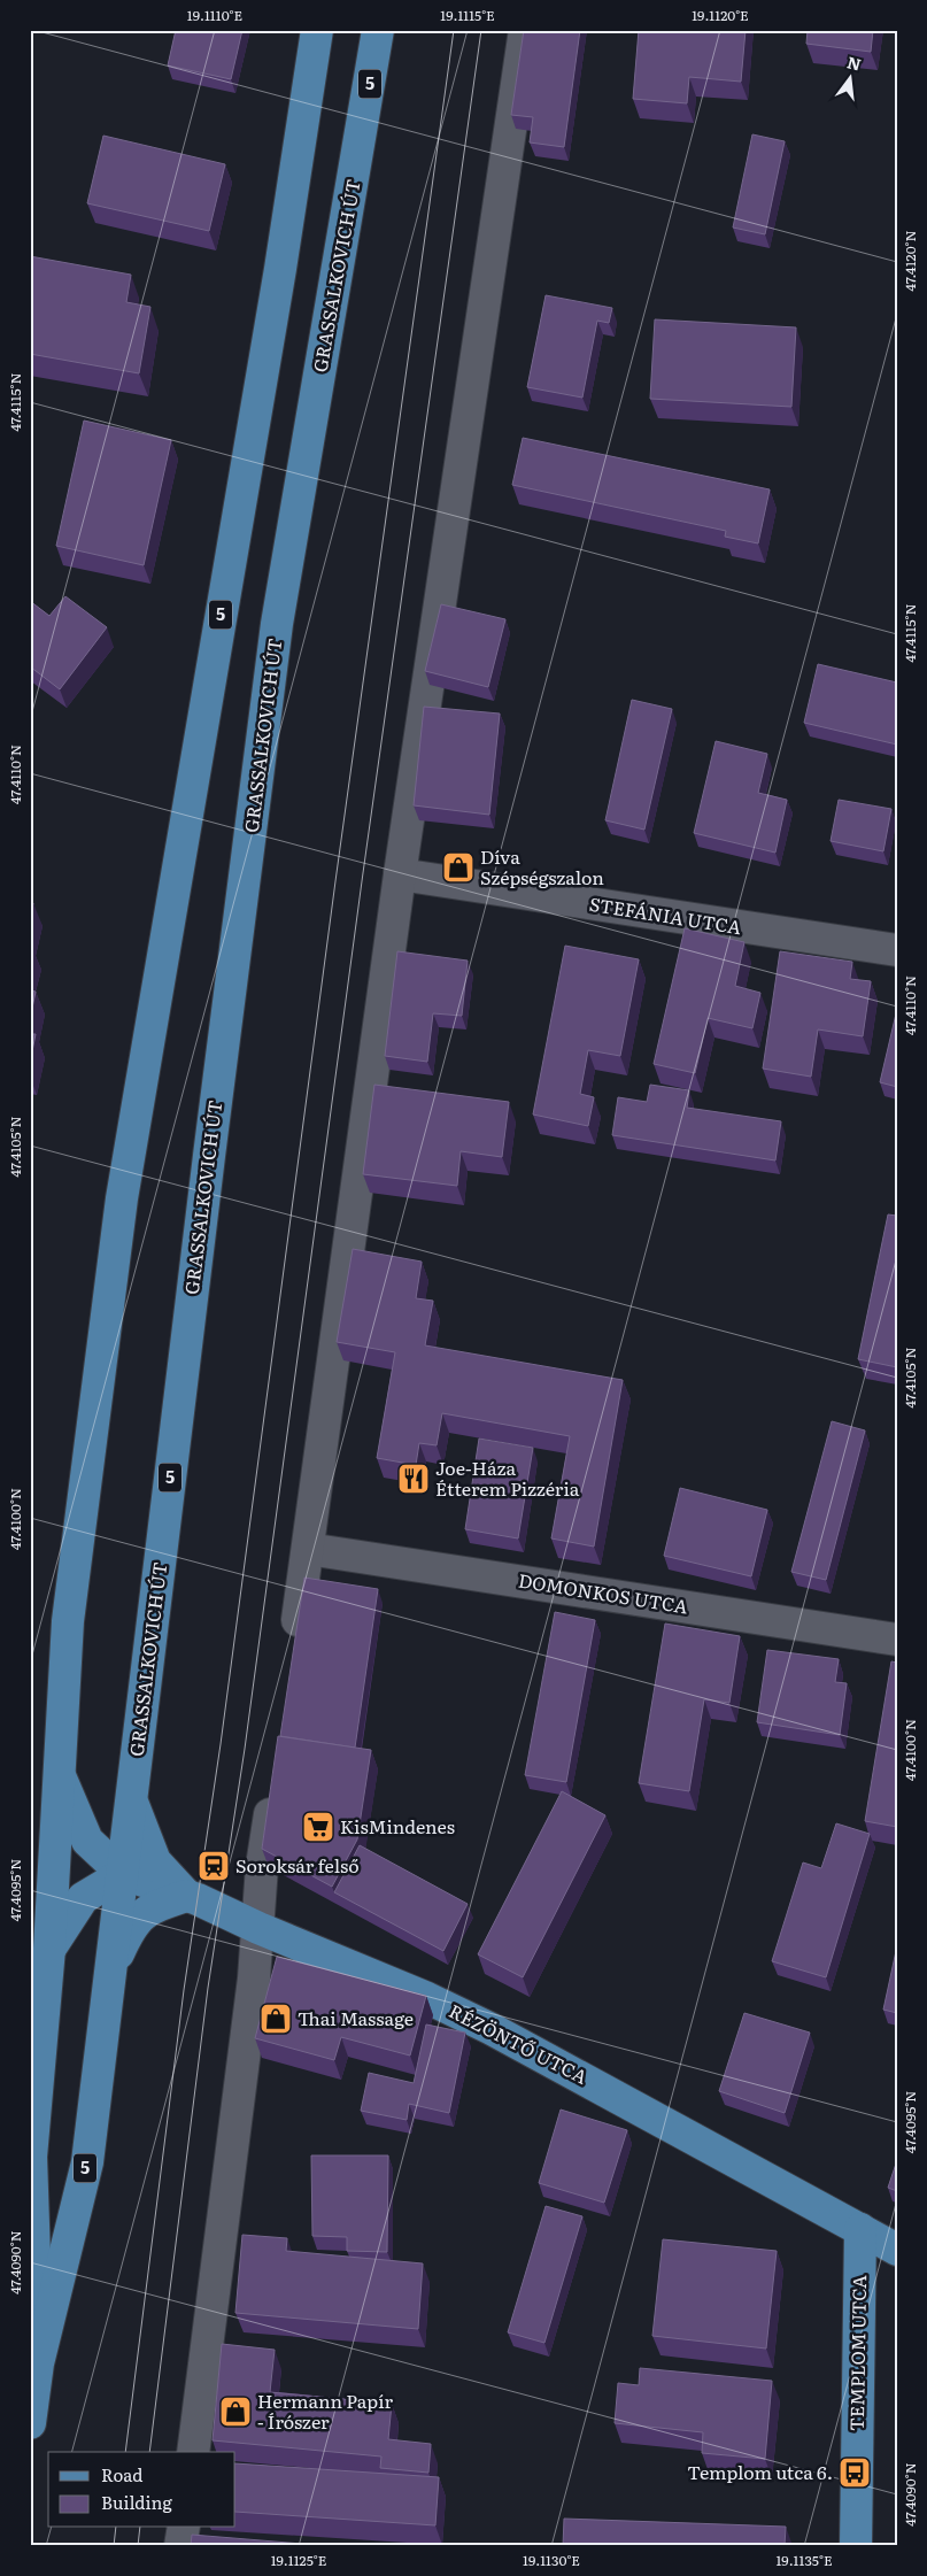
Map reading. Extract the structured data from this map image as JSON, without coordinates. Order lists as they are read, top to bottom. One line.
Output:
{"streets":{"main road":["5","GRASSALKOVICH ÚT","RÉZÖNTŐ UTCA","TEMPLOM UTCA"],"street":["STEFÁNIA UTCA","DOMONKOS UTCA"]},"crossings":[["GRASSALKOVICH ÚT","RÉZÖNTŐ UTCA"],["RÉZÖNTŐ UTCA","TEMPLOM UTCA"]],"places":{"shop":["Díva Szépségszalon","Thai Massage","Hermann Papír - Írószer"],"restaurant":["Joe-Háza Étterem Pizzéria"],"supermarket":["KisMindenes"],"station":["Soroksár felső"],"bus stop":["Templom utca 6."]},"legend":["Road","Building"],"north":"top","coordinates":["19.1110°E","19.1115°E","19.1120°E","47.4120°N","47.4115°N","47.4110°N","47.4105°N","47.4100°N","47.4095°N","47.4090°N","19.1125°E","19.1130°E","19.1135°E"]}
